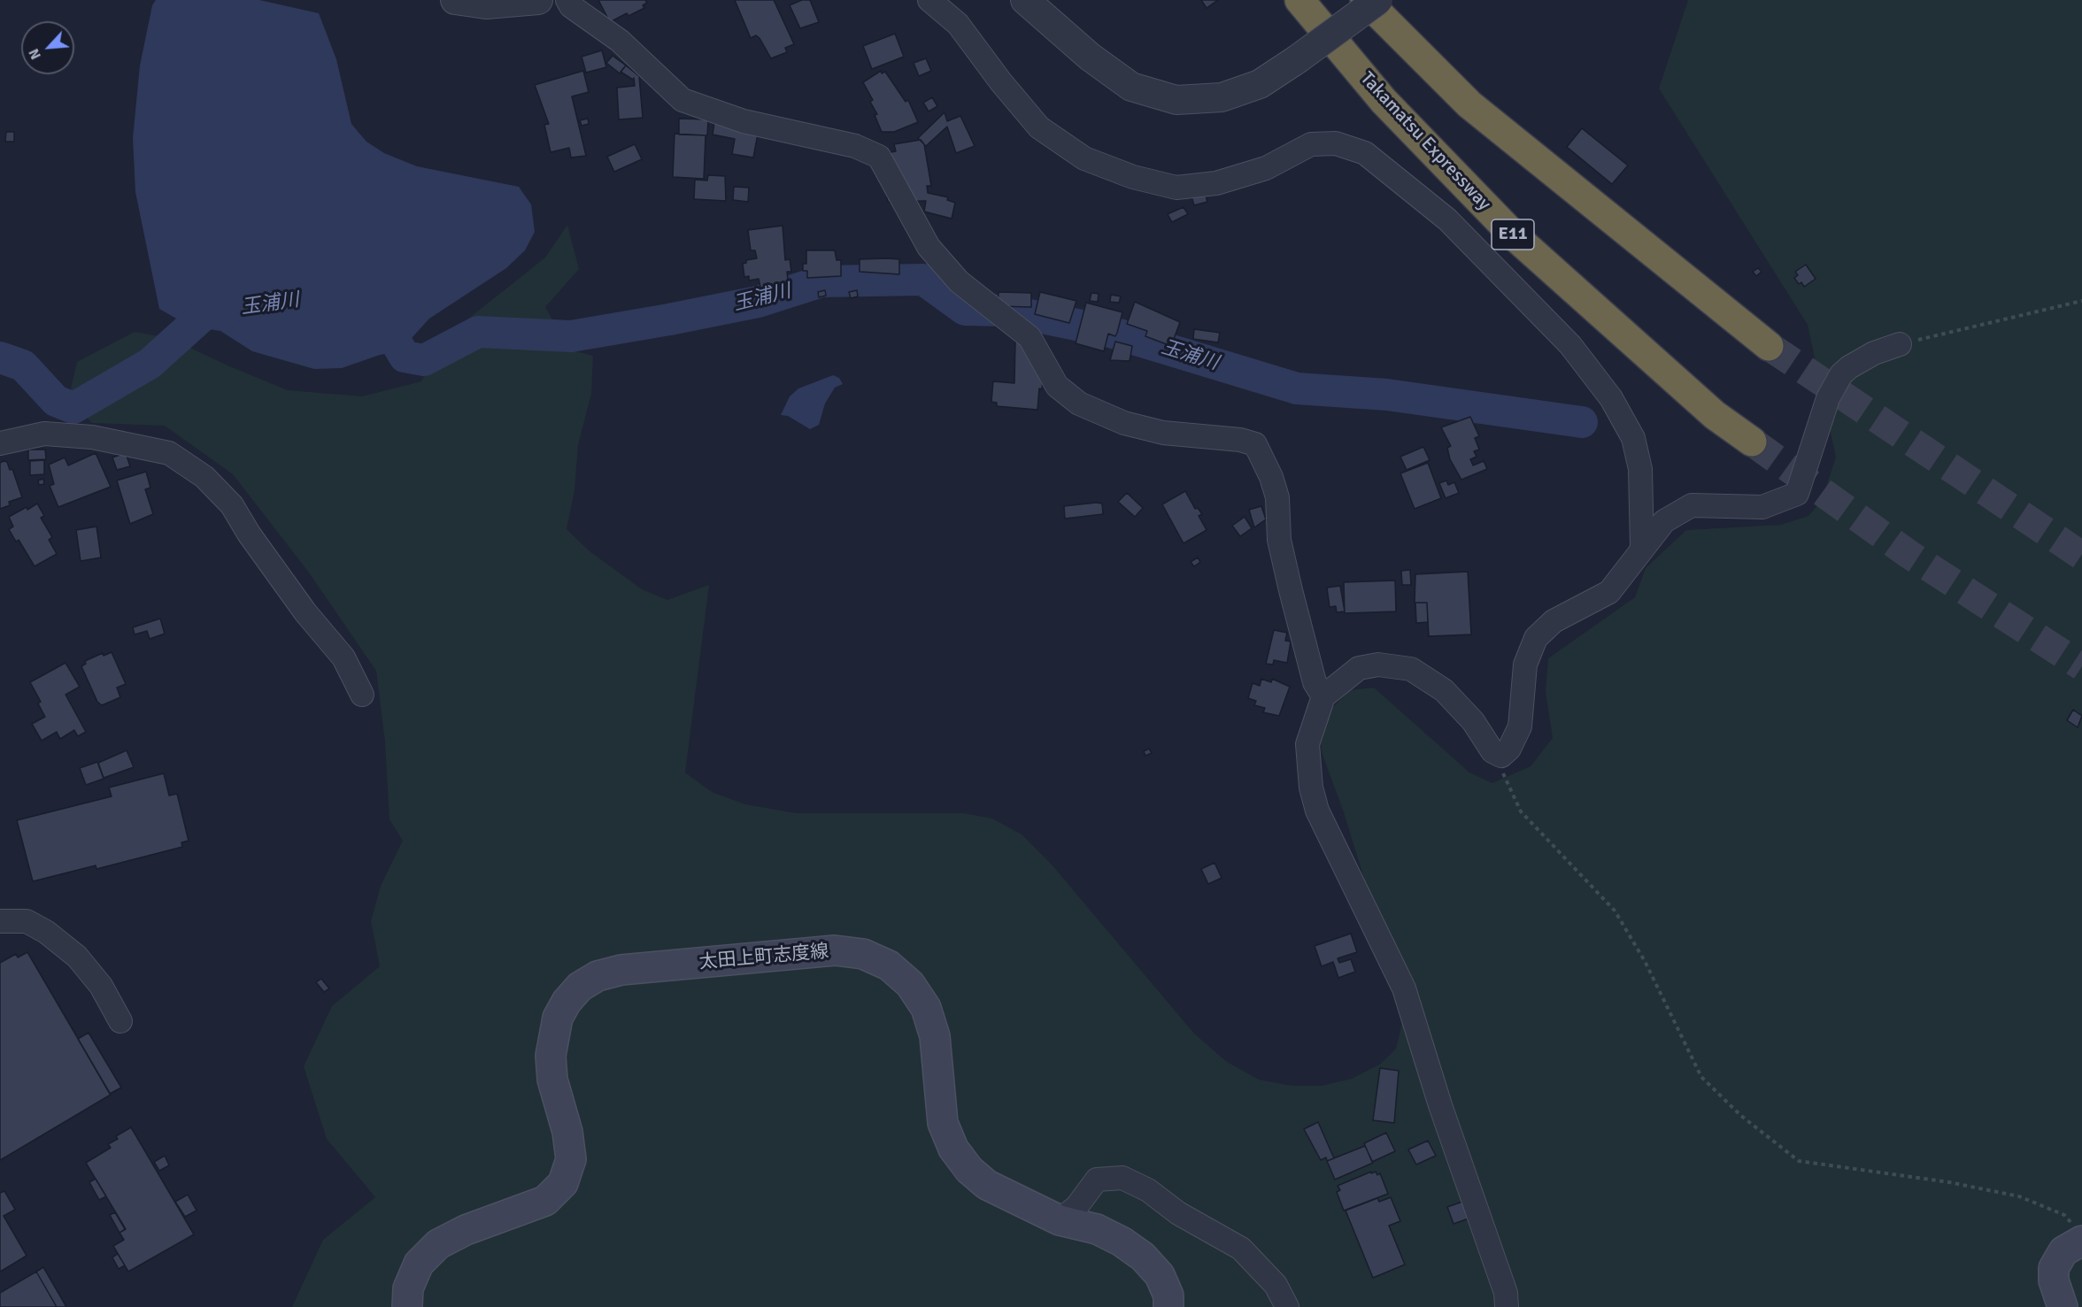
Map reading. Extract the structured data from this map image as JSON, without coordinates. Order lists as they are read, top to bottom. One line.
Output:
{"streets":{"highway":["Takamatsu Expressway","E11"],"main road":["太田上町志度線"]},"water":["玉浦川"],"north":"bottom left"}
